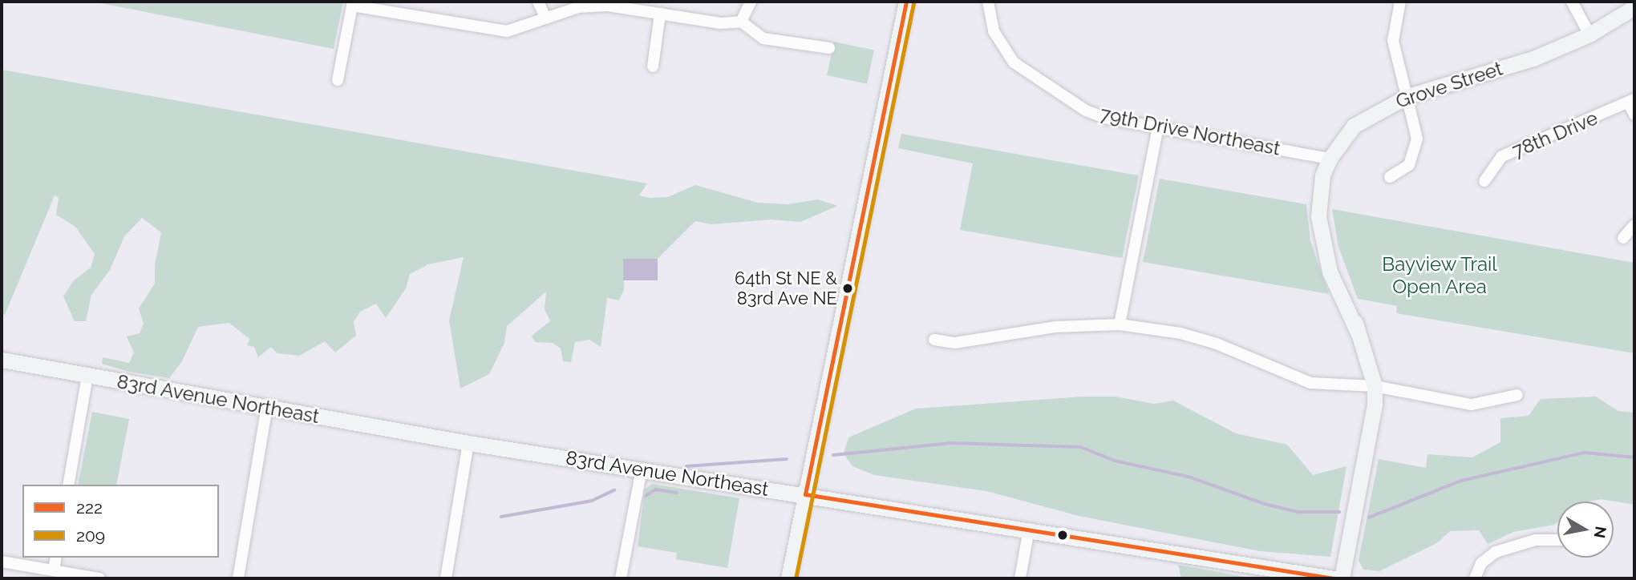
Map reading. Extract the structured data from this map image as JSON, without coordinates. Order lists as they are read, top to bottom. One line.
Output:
{"streets":{"street":["Grove Street","79th Drive Northeast","78th Drive","83rd Avenue Northeast"]},"crossings":[["Grove Street","79th Drive Northeast"]],"parks":["Bayview Trail Open Area"],"places":["64th St NE & 83rd Ave NE"],"lines":["transit line 222","transit line 209"],"legend":["222","209"],"north":"right"}
